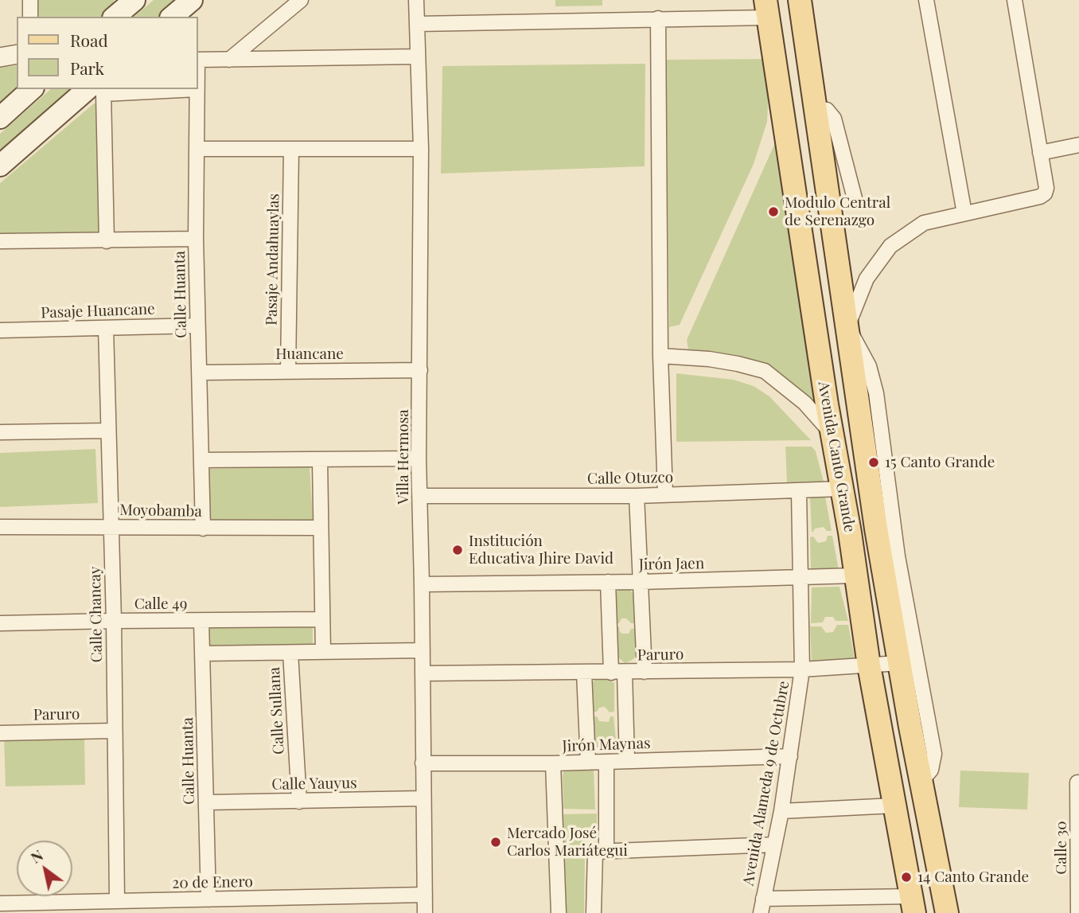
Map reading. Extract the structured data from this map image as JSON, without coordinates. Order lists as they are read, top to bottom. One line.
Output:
{"streets":{"main road":["Avenida Canto Grande"],"street":["Pasaje Andahuaylas","Calle Huanta","Pasaje Huancane","Huancane","Villa Hermosa","Calle Otuzco","Moyobamba","Jirón Jaen","Calle 49","Calle Chancay","Paruro","Calle Sullana","Jirón Maynas","Avenida Alameda 9 de Octubre","Calle Yauyus","Calle 30","20 de Enero"]},"crossings":[["Pasaje Andahuaylas","Huancane"],["Calle Huanta","Pasaje Huancane"],["Calle Huanta","Huancane"],["Calle Huanta","Moyobamba"],["Calle Huanta","Calle 49"],["Calle Huanta","Calle Yauyus"],["Calle Huanta","20 de Enero"],["Pasaje Huancane","Calle Chancay"],["Huancane","Villa Hermosa"],["Villa Hermosa","Calle Otuzco"],["Villa Hermosa","Jirón Jaen"],["Villa Hermosa","Paruro"],["Villa Hermosa","Jirón Maynas"],["Villa Hermosa","Calle Yauyus"],["Villa Hermosa","20 de Enero"],["Avenida Canto Grande","Calle Otuzco"],["Avenida Canto Grande","Jirón Jaen"],["Avenida Canto Grande","Paruro"],["Calle Otuzco","Avenida Alameda 9 de Octubre"],["Moyobamba","Calle Chancay"],["Jirón Jaen","Avenida Alameda 9 de Octubre"],["Calle 49","Calle Chancay"],["Calle Chancay","Paruro"],["Calle Chancay","20 de Enero"],["Paruro","Avenida Alameda 9 de Octubre"],["Calle Sullana","Calle Yauyus"],["Jirón Maynas","Avenida Alameda 9 de Octubre"]],"places":["Modulo Central de Serenazgo","15 Canto Grande","Institución Educativa Jhire David","Mercado José Carlos Mariátegui","14 Canto Grande"],"legend":["Road","Park"],"north":"top left"}
